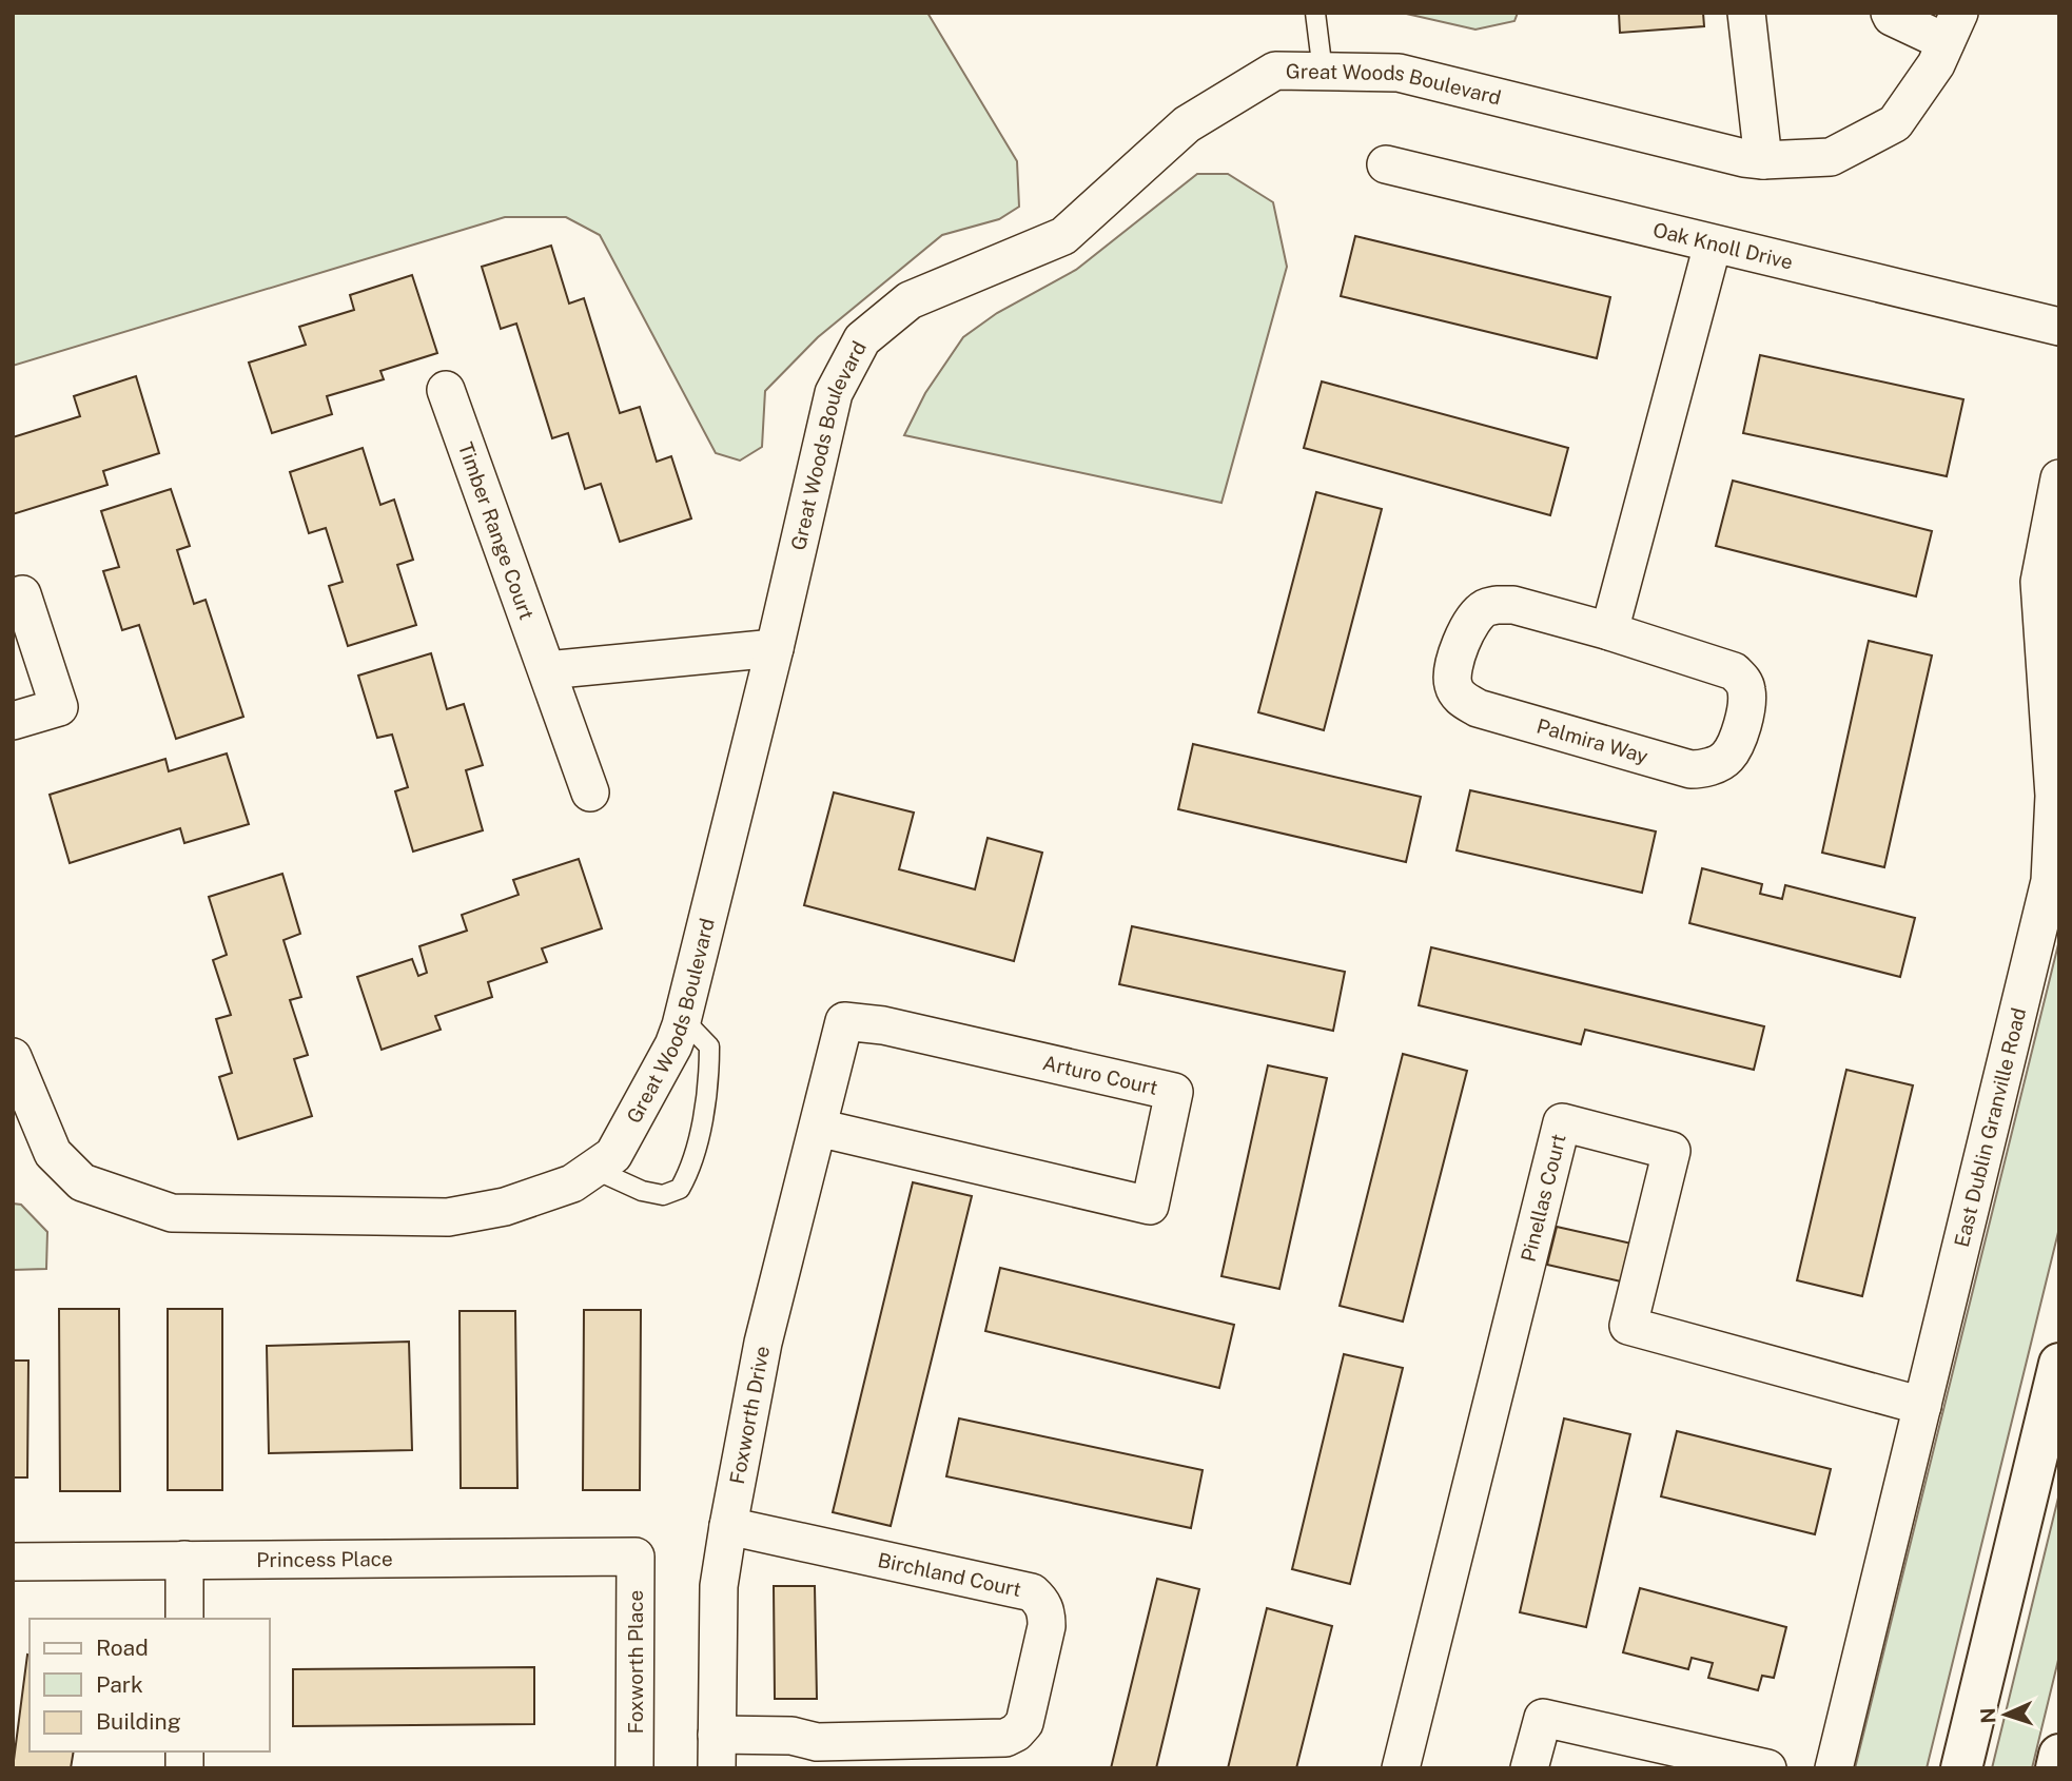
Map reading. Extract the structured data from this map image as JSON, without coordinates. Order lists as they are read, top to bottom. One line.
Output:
{"streets":{"street":["Great Woods Boulevard","Oak Knoll Drive","Timber Range Court","Palmira Way","Arturo Court","East Dublin Granville Road","Pinellas Court","Foxworth Drive","Princess Place","Birchland Court","Foxworth Place"]},"crossings":[["Arturo Court","Foxworth Drive"],["East Dublin Granville Road","Pinellas Court"],["Foxworth Drive","Birchland Court"],["Princess Place","Foxworth Place"]],"legend":["Road","Park","Building"],"north":"left"}
